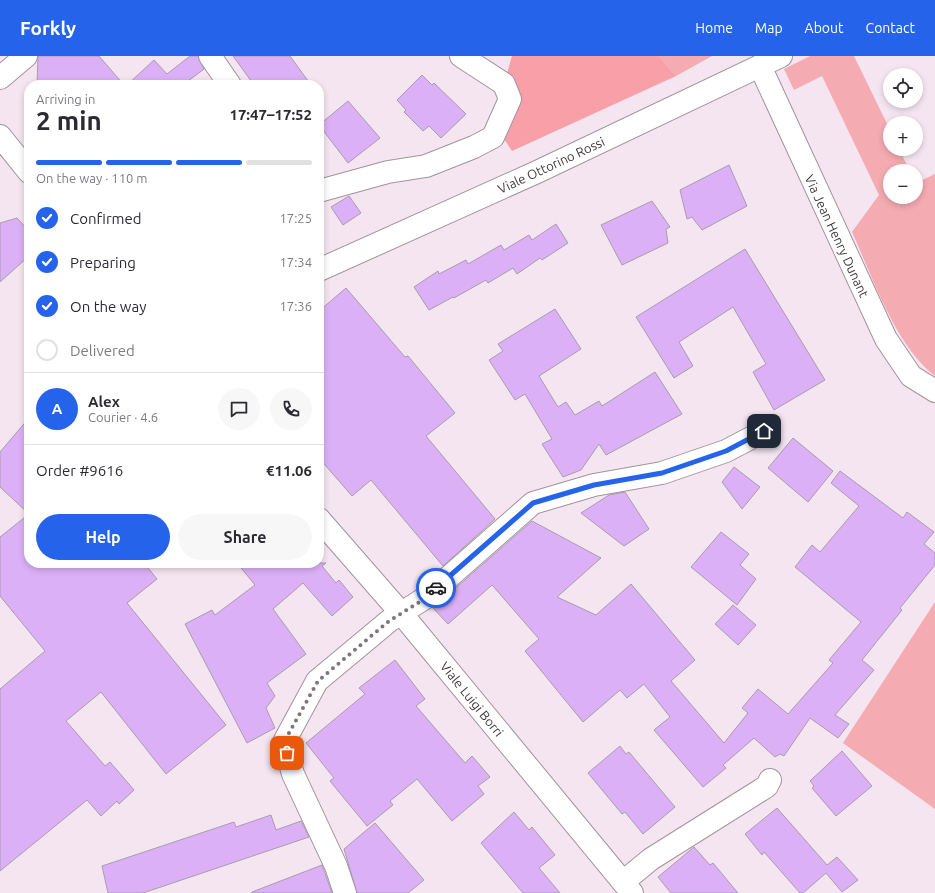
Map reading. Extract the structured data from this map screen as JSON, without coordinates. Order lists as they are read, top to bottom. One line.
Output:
{"streets":{"street":["Viale Ottorino Rossi","Via Jean Henry Dunant","Viale Luigi Borri"]},"crossings":[["Viale Ottorino Rossi","Via Jean Henry Dunant"]],"page":{"header":"Forkly","nav":["Home","Map","About","Contact"],"map_buttons":["+","−"],"heading":["2 min","Arriving in","17:47–17:52"],"panel":["Alex","Courier · 4.6","Order #9616","€11.06"],"bar":"On the way · 110 m","list":[["Confirmed","17:25"],["Preparing","17:34"],["On the way","17:36"],"Delivered"],"round":"A","buttons":["Help","Share"]}}
